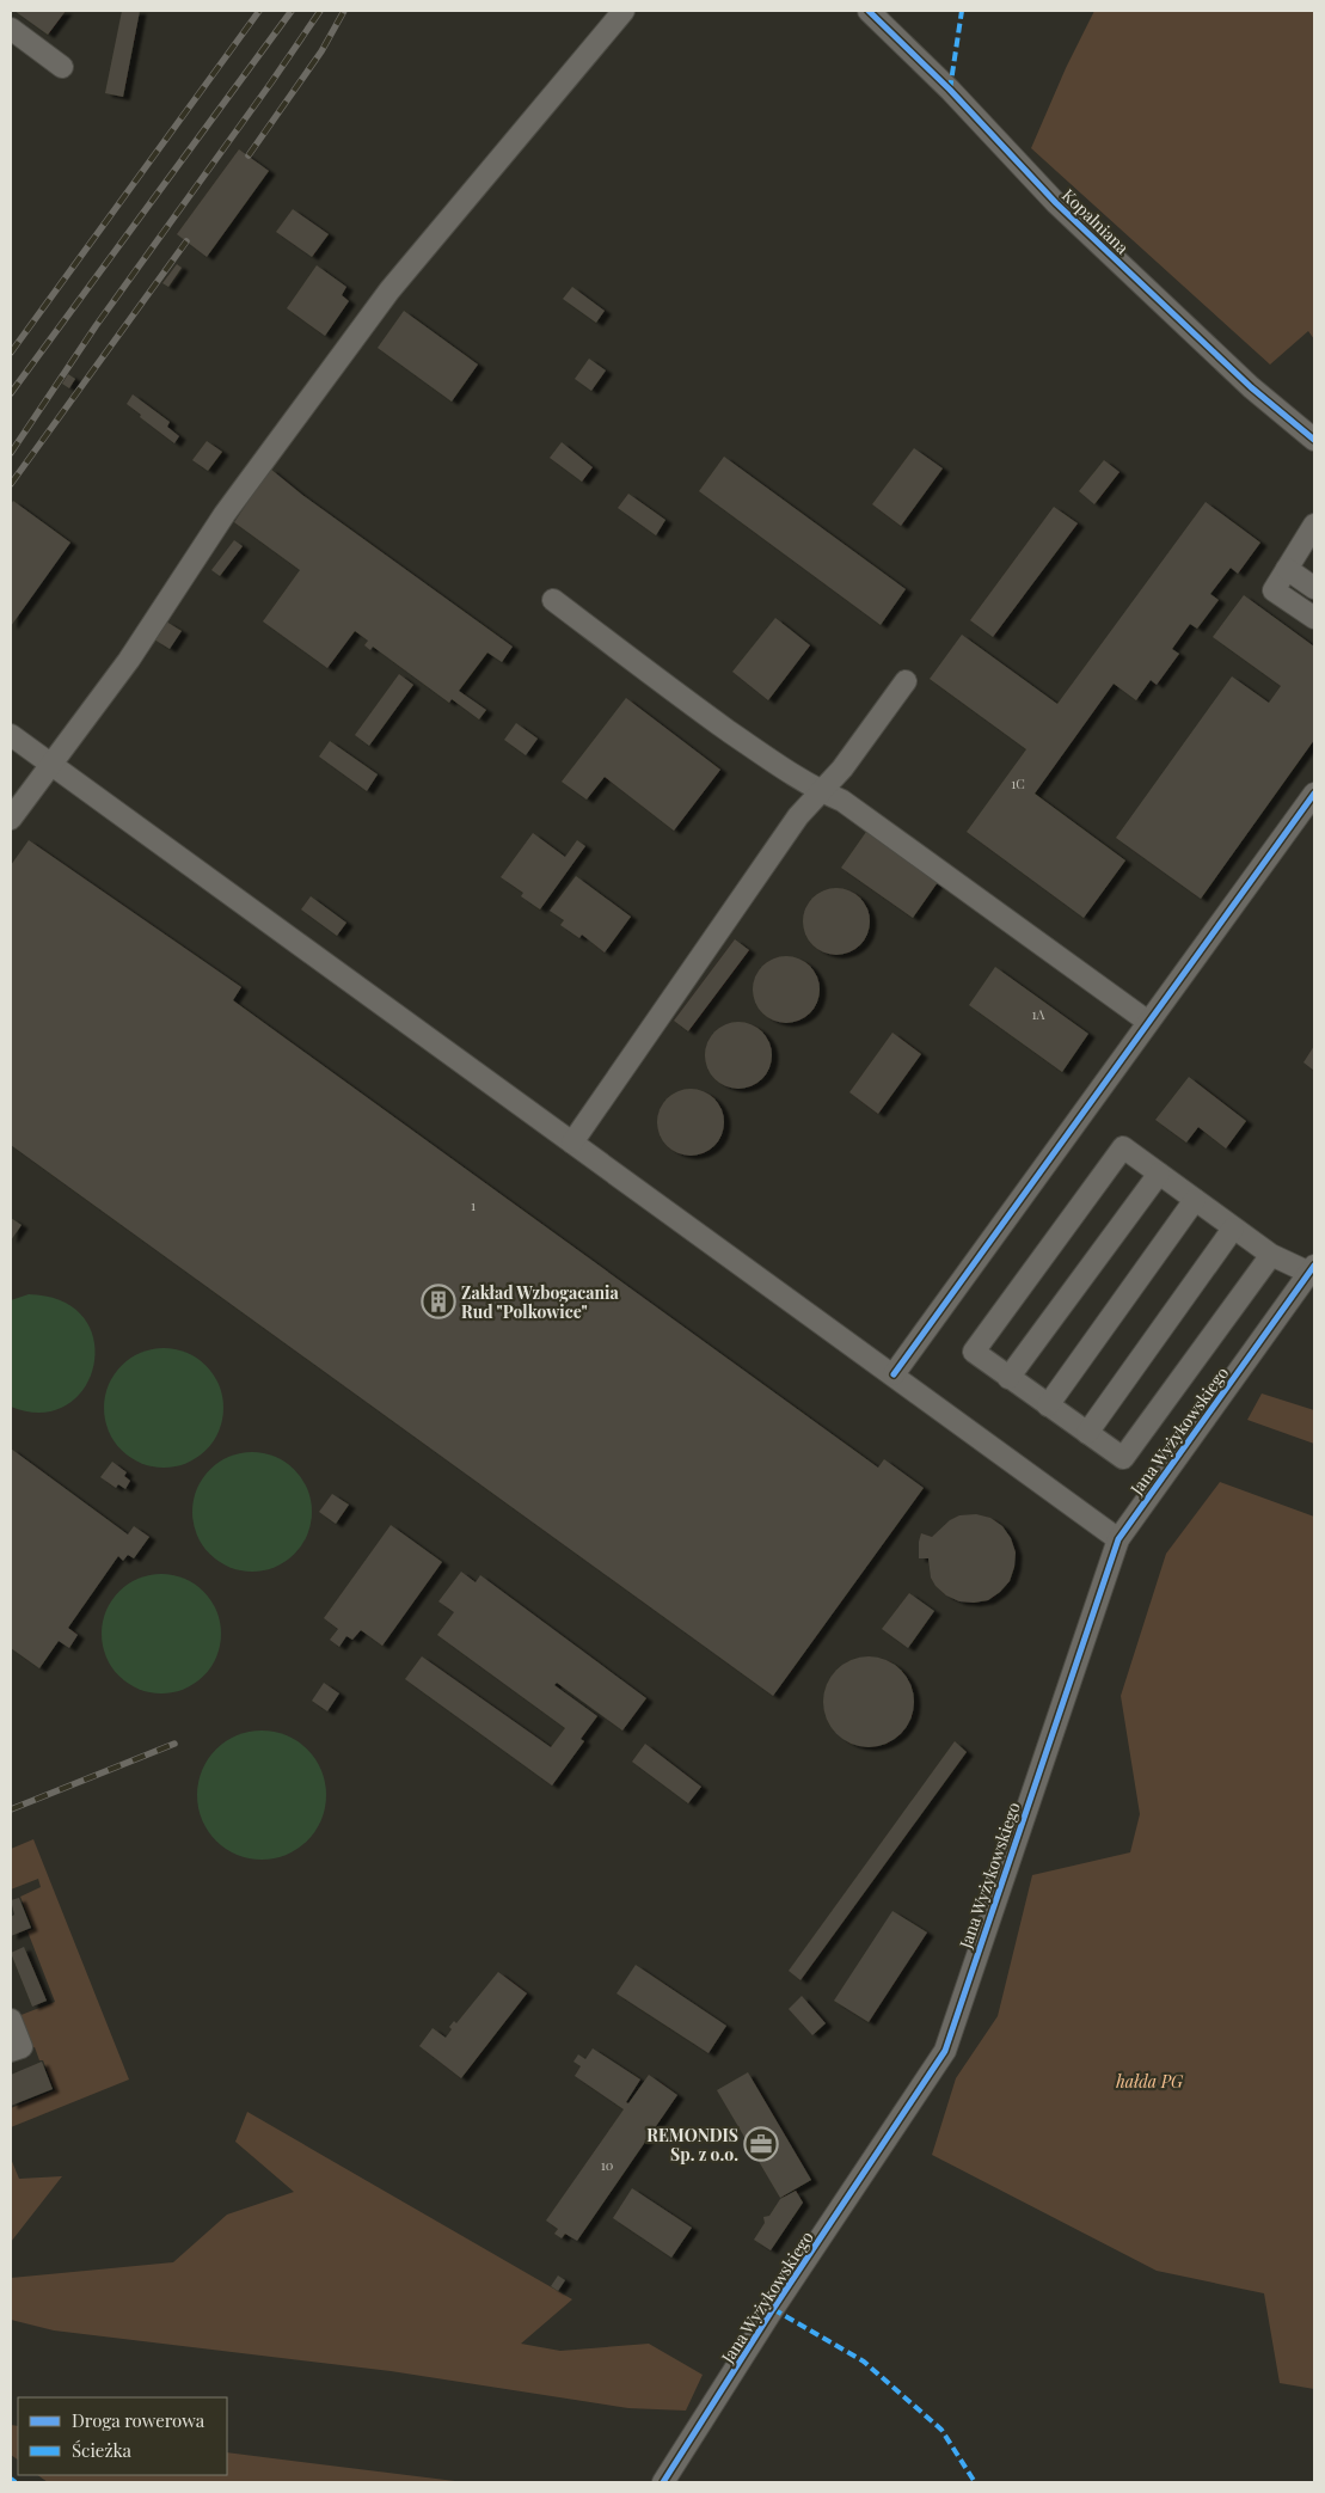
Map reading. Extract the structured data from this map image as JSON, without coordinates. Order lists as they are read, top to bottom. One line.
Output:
{"streets":{"street":["Kopalniana","Jana Wyżykowskiego"]},"parks":["hałda PG"],"places":{"building":["Zakład Wzbogacania Rud \"Polkowice\""],"office":["REMONDIS Sp. z o.o."]},"house_numbers":["1C","1A","1","10"],"legend":["Droga rowerowa","Ścieżka"]}
